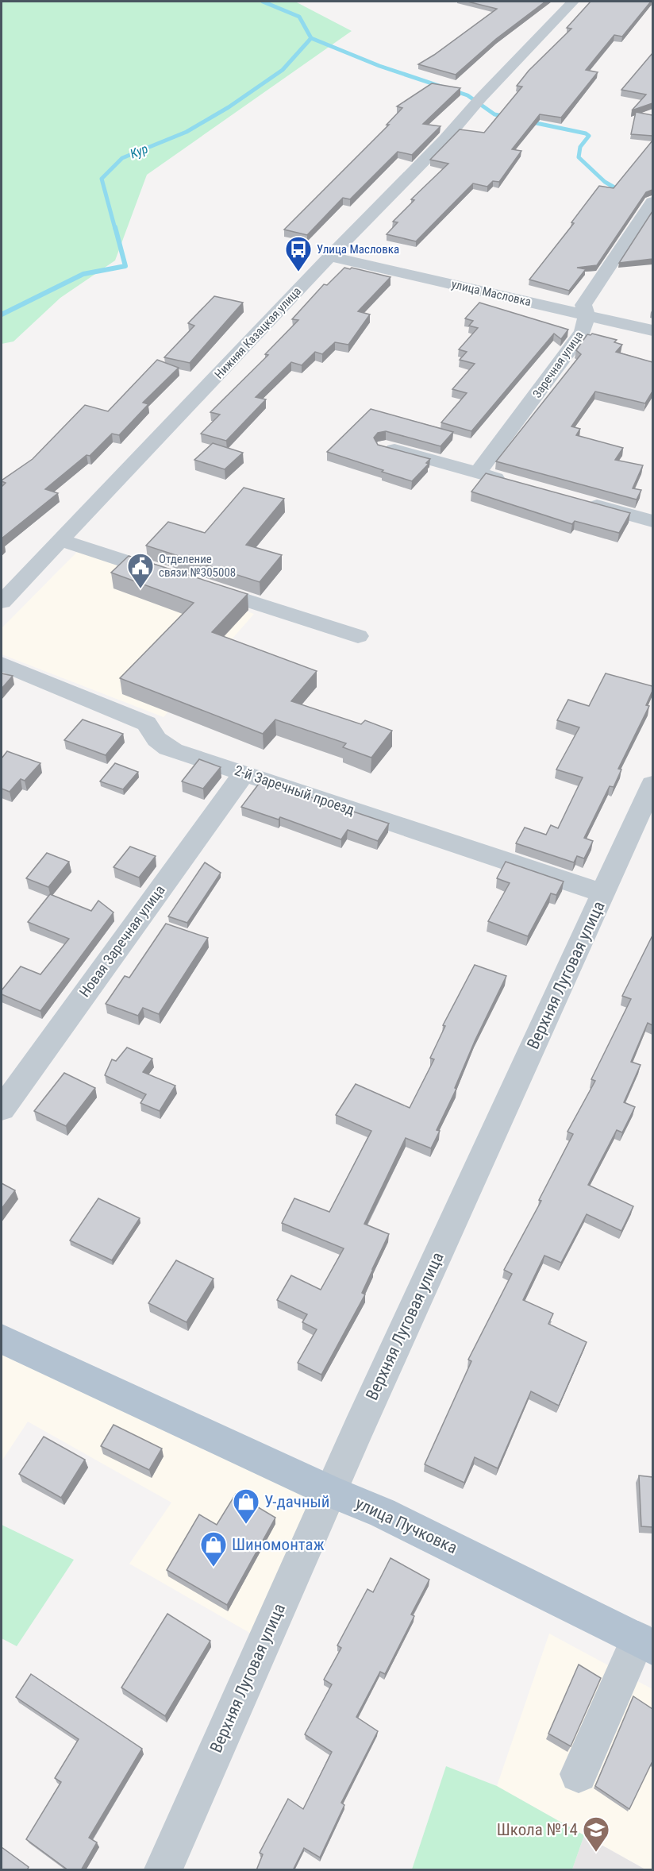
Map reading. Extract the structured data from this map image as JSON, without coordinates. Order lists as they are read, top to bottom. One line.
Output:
{"streets":{"main road":["улица Пучковка"],"street":["улица Масловка","Нижняя Казацкая улица","Заречная улица","2-й Заречный проезд","Новая Заречная улица","Верхняя Луговая улица"]},"crossings":[["улица Масловка","Нижняя Казацкая улица"],["улица Масловка","Заречная улица"],["2-й Заречный проезд","Новая Заречная улица"],["2-й Заречный проезд","Верхняя Луговая улица"],["Верхняя Луговая улица","улица Пучковка"]],"water":["Кур"],"places":{"bus stop":["Улица Масловка"],"public building":["Отделение связи №305008"],"shop":["У-дачный","Шиномонтаж"],"school or university":["Школа №14"]}}
